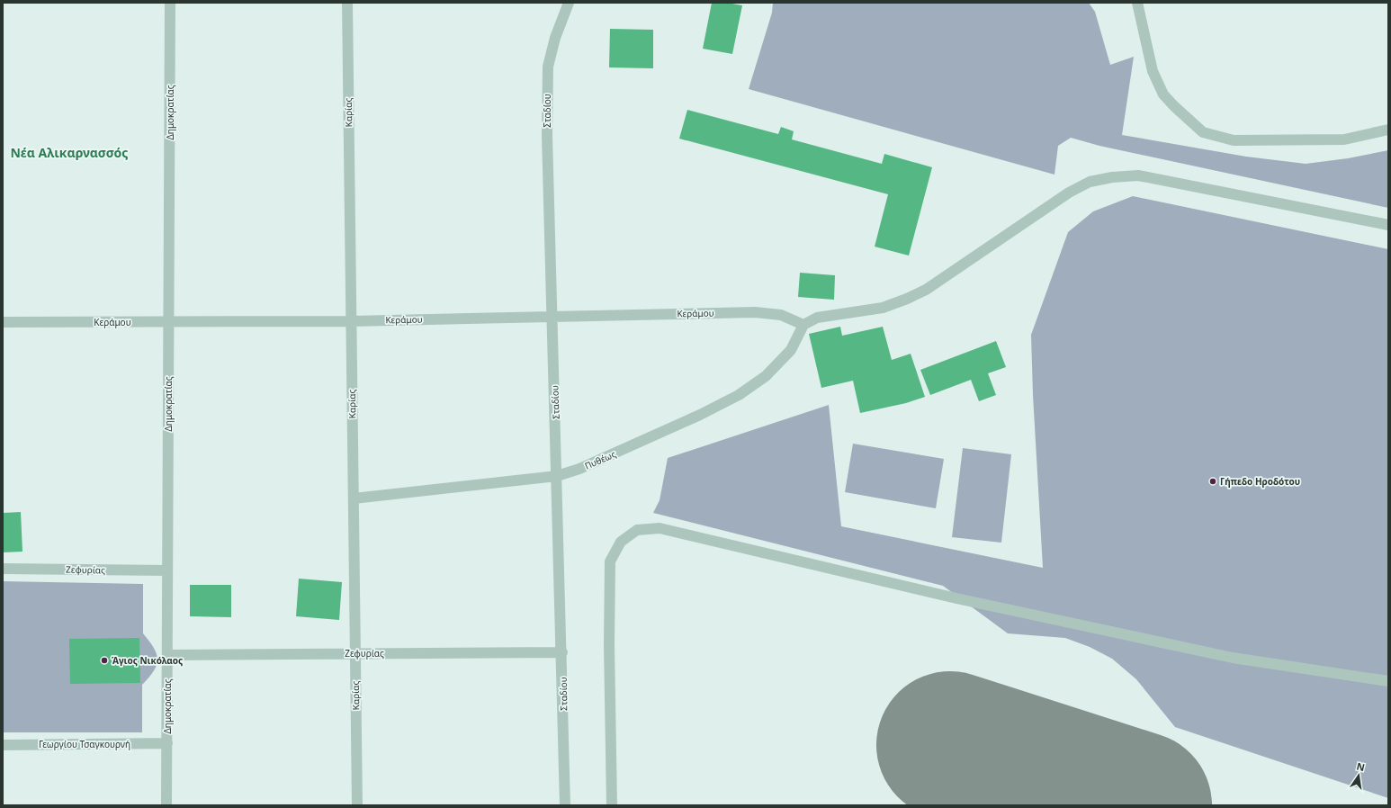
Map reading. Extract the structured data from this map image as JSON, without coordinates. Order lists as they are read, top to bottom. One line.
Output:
{"streets":{"street":["Σταδίου","Δημοκρατίας","Καρίας","Κεράμου","Πυθέως","Ζεφυρίας","Γεωργίου Τσαγκουρνή"]},"crossings":[["Σταδίου","Κεράμου"],["Σταδίου","Πυθέως"],["Σταδίου","Ζεφυρίας"],["Δημοκρατίας","Κεράμου"],["Δημοκρατίας","Ζεφυρίας"],["Δημοκρατίας","Γεωργίου Τσαγκουρνή"],["Καρίας","Κεράμου"],["Καρίας","Πυθέως"],["Καρίας","Ζεφυρίας"],["Κεράμου","Πυθέως"]],"districts":["Νέα Αλικαρνασσός"],"places":["Γήπεδο Ηροδότου","Άγιος Νικόλαος"],"north":"top"}
